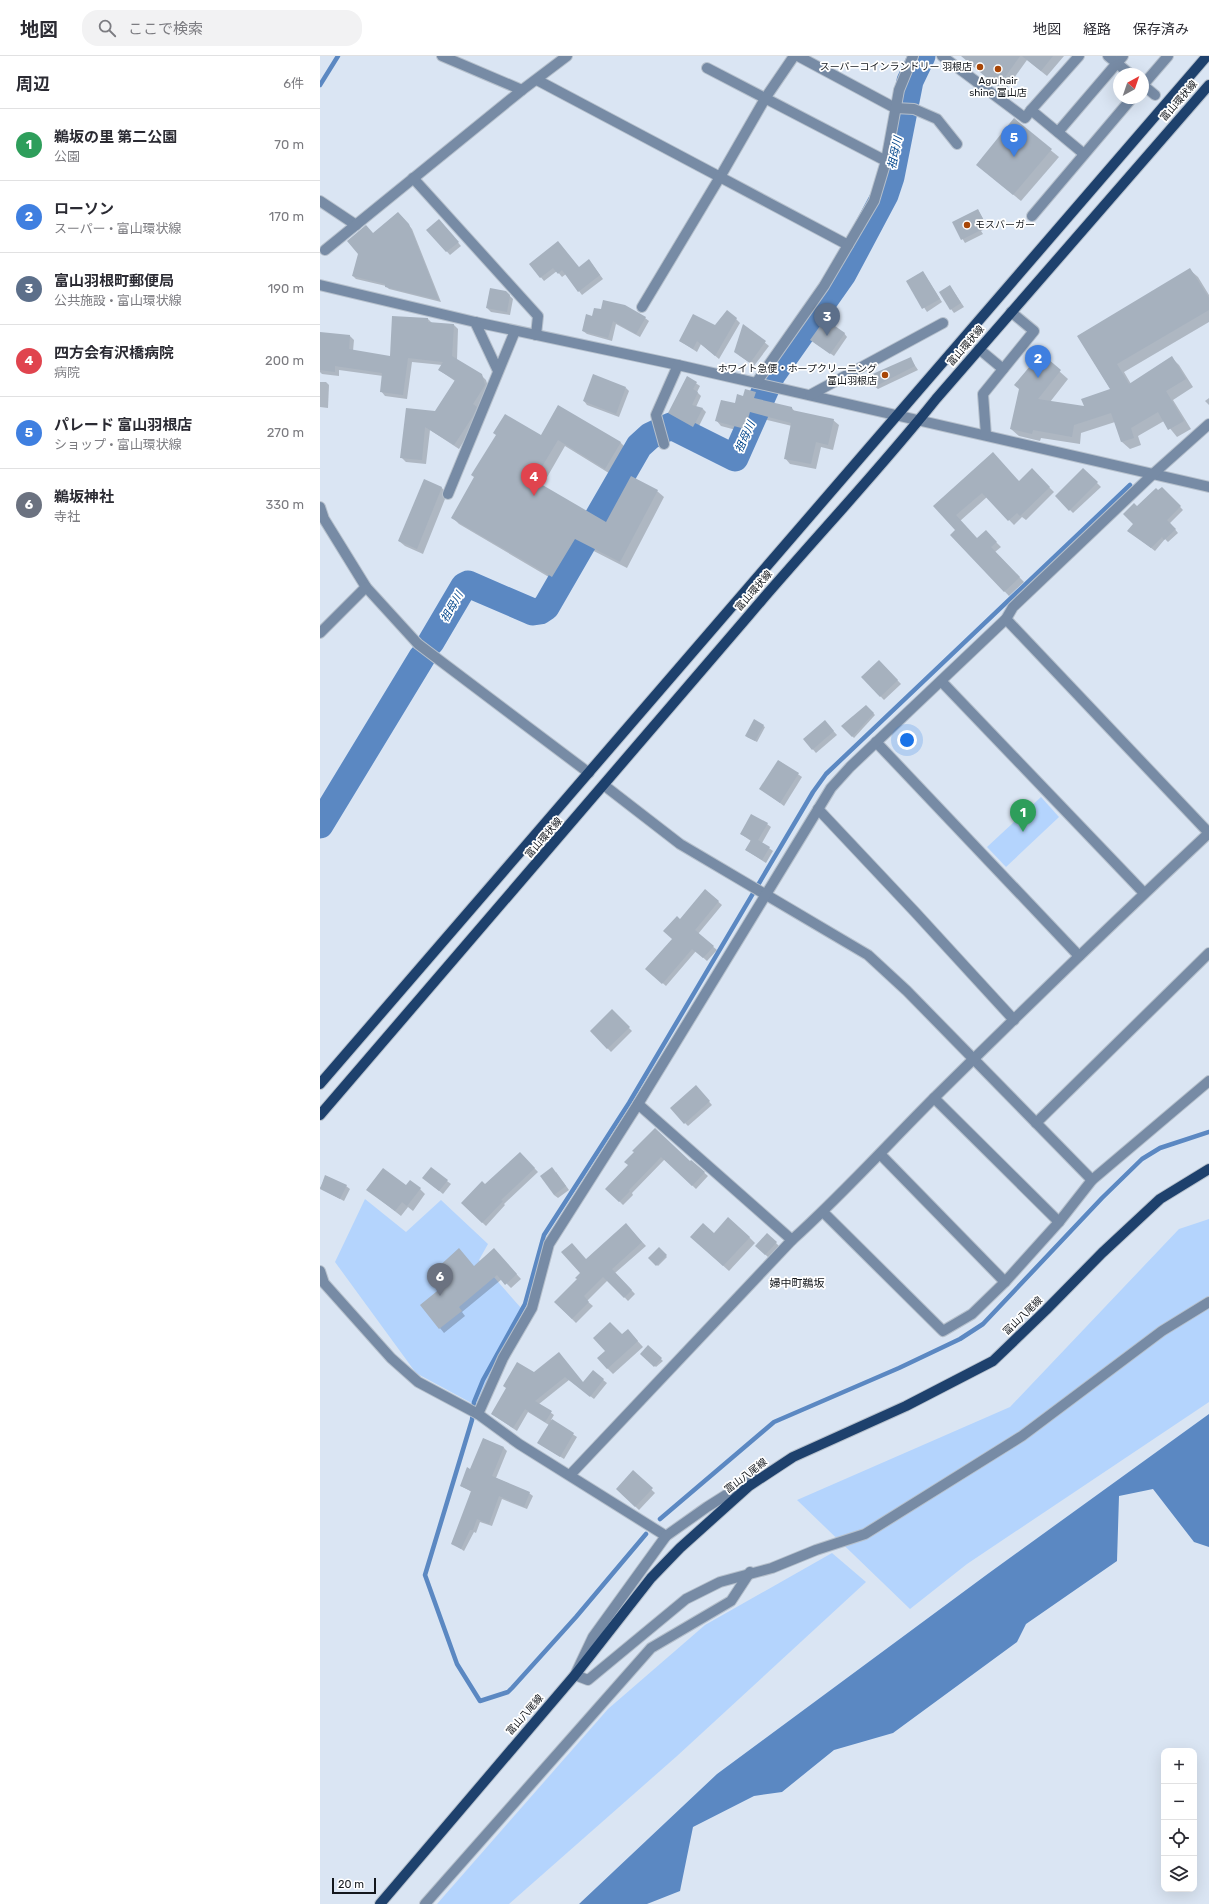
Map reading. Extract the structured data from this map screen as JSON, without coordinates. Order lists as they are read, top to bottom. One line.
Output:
{"streets":{"main road":["富山環状線","富山八尾線"]},"districts":["婦中町鵜坂"],"water":["祖母川"],"places":["スーパーコインランドリー 羽根店","Agu hair shine 富山店","モスバーガー","ホワイト急便・ホープクリーニング 富山羽根店"],"scale_bar":"20 m","north":"top right","page":{"header":"地図","search":"ここで検索","nav":["地図","経路","保存済み"],"heading":["周辺","6件"],"list":[{"mark":"1","name":"鵜坂の里 第二公園","note":"公園","value":"70 m"},{"mark":"2","name":"ローソン","note":"スーパー · 富山環状線","value":"170 m"},{"mark":"3","name":"富山羽根町郵便局","note":"公共施設 · 富山環状線","value":"190 m"},{"mark":"4","name":"四方会有沢橋病院","note":"病院","value":"200 m"},{"mark":"5","name":"パレード 富山羽根店","note":"ショップ · 富山環状線","value":"270 m"},{"mark":"6","name":"鵜坂神社","note":"寺社","value":"330 m"}],"pins":["5","3","2","4","1","6"],"map_buttons":["+","−"],"scale":"20 m"}}
